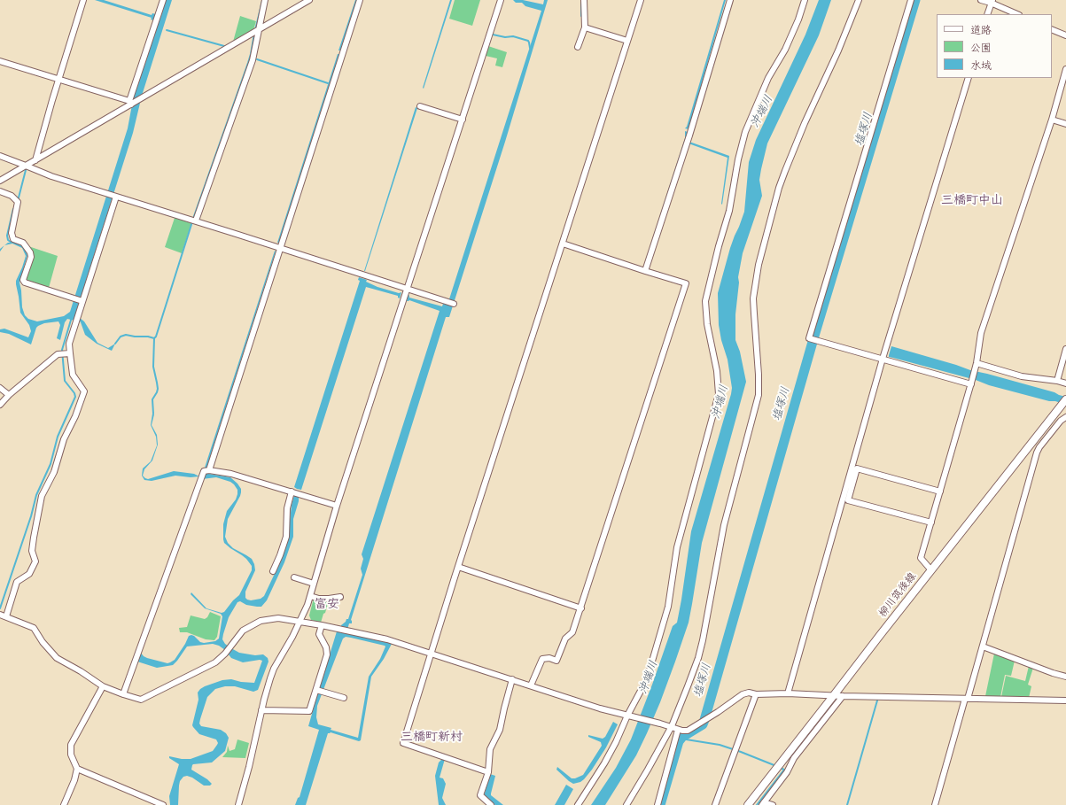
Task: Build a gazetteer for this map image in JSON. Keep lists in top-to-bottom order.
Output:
{
  "streets": {
    "main road": ["柳川筑後線"]
  },
  "districts": ["三橋町中山", "富安", "三橋町新村"],
  "water": ["沖端川", "塩塚川"],
  "legend": ["道路", "公園", "水域"]
}
